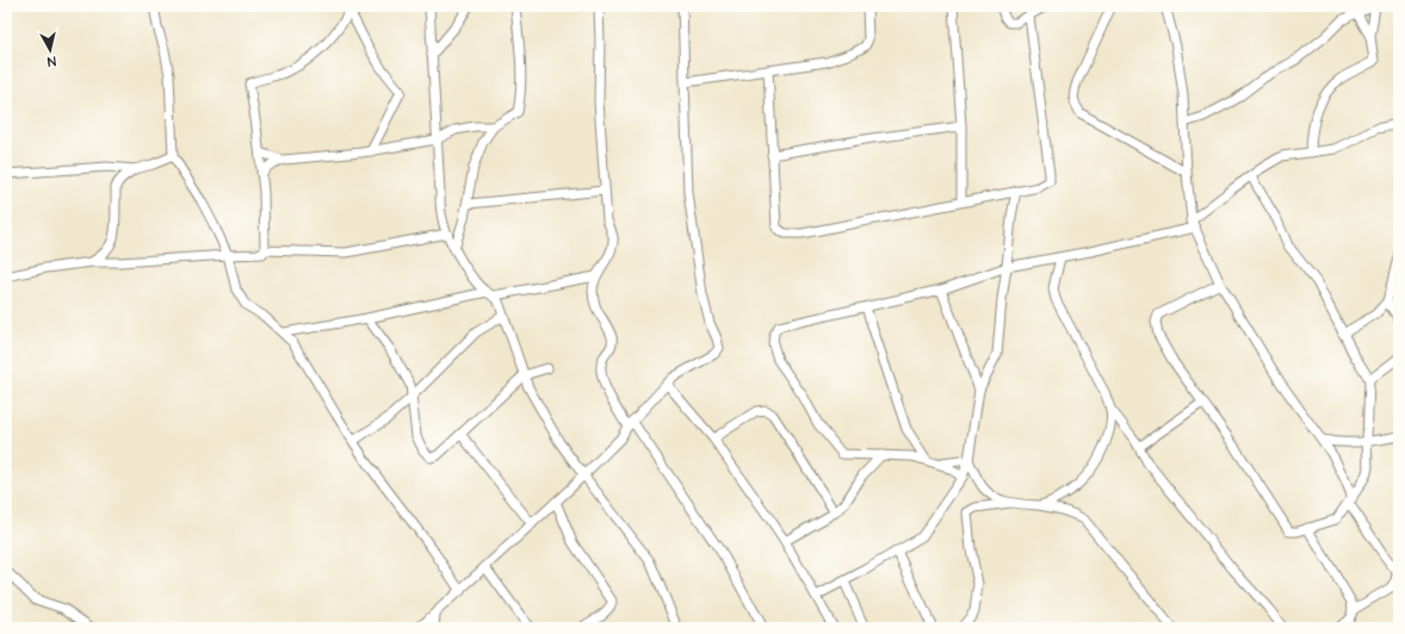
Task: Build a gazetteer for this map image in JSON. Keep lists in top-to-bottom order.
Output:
{
  "north": "bottom"
}
